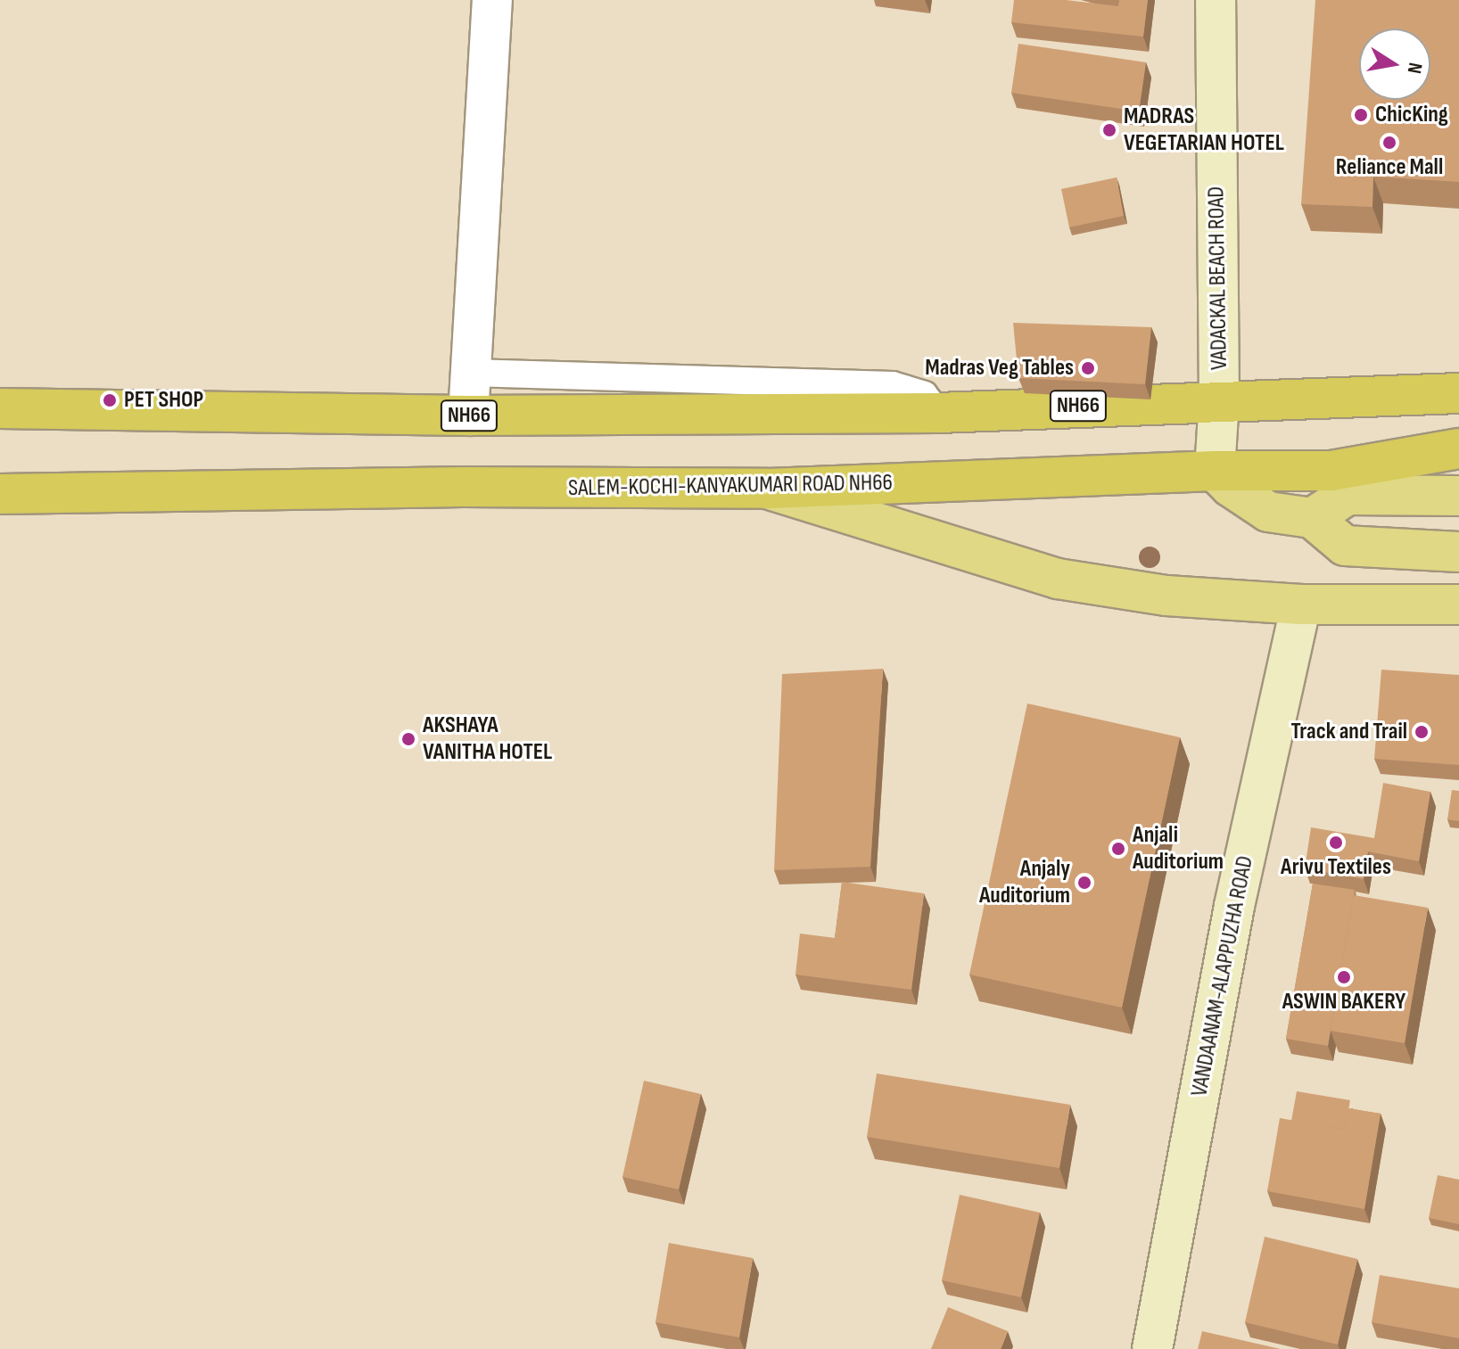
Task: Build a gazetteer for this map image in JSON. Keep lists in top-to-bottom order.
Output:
{
  "streets": {
    "highway": ["NH66", "SALEM-KOCHI-KANYAKUMARI ROAD NH66"],
    "main road": ["VADACKAL BEACH ROAD", "VANDAANAM-ALAPPUZHA ROAD"]
  },
  "crossings": [
    ["VADACKAL BEACH ROAD", "NH66"],
    ["VADACKAL BEACH ROAD", "SALEM-KOCHI-KANYAKUMARI ROAD NH66"]
  ],
  "places": [
    "ChicKing",
    "MADRAS VEGETARIAN HOTEL",
    "Reliance Mall",
    "Madras Veg Tables",
    "PET SHOP",
    "Track and Trail",
    "AKSHAYA VANITHA HOTEL",
    "Arivu Textiles",
    "Anjali Auditorium",
    "Anjaly Auditorium",
    "ASWIN BAKERY"
  ],
  "north": "right"
}
